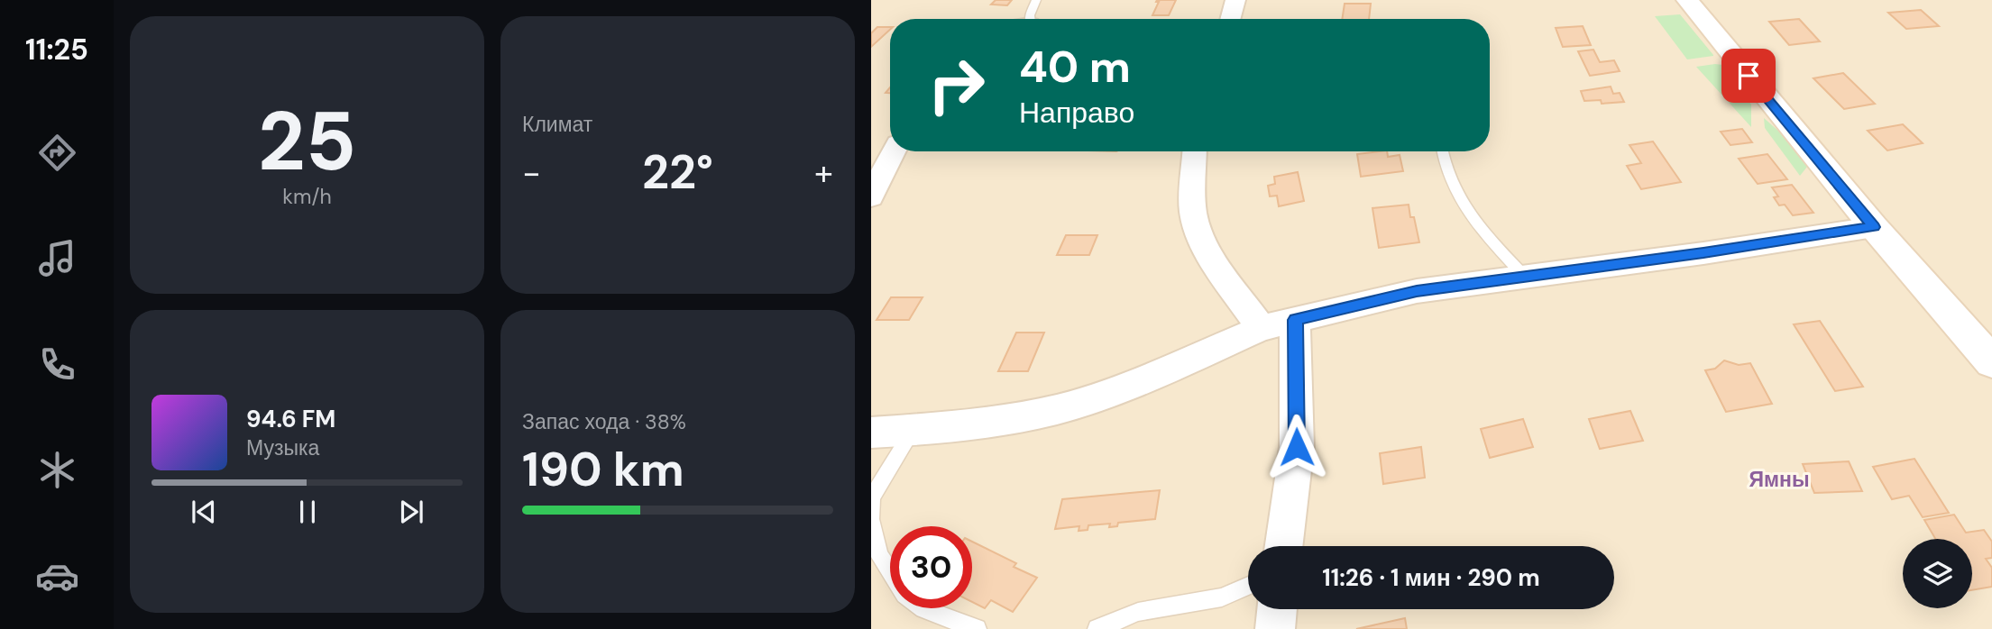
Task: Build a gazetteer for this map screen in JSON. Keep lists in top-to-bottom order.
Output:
{
  "districts": ["Ямны"],
  "page": {
    "tabs": "11:25",
    "tile": [
      ["25", "km/h"],
      "Климат",
      ["Запас хода · 38%", "190 km"]
    ],
    "turn": ["40 m", "Направо"],
    "heat": ["−", "22°", "+"],
    "song": ["94.6 FM", "Музыка"],
    "limit": "30",
    "trip": "11:26 · 1 мин · 290 m"
  }
}
